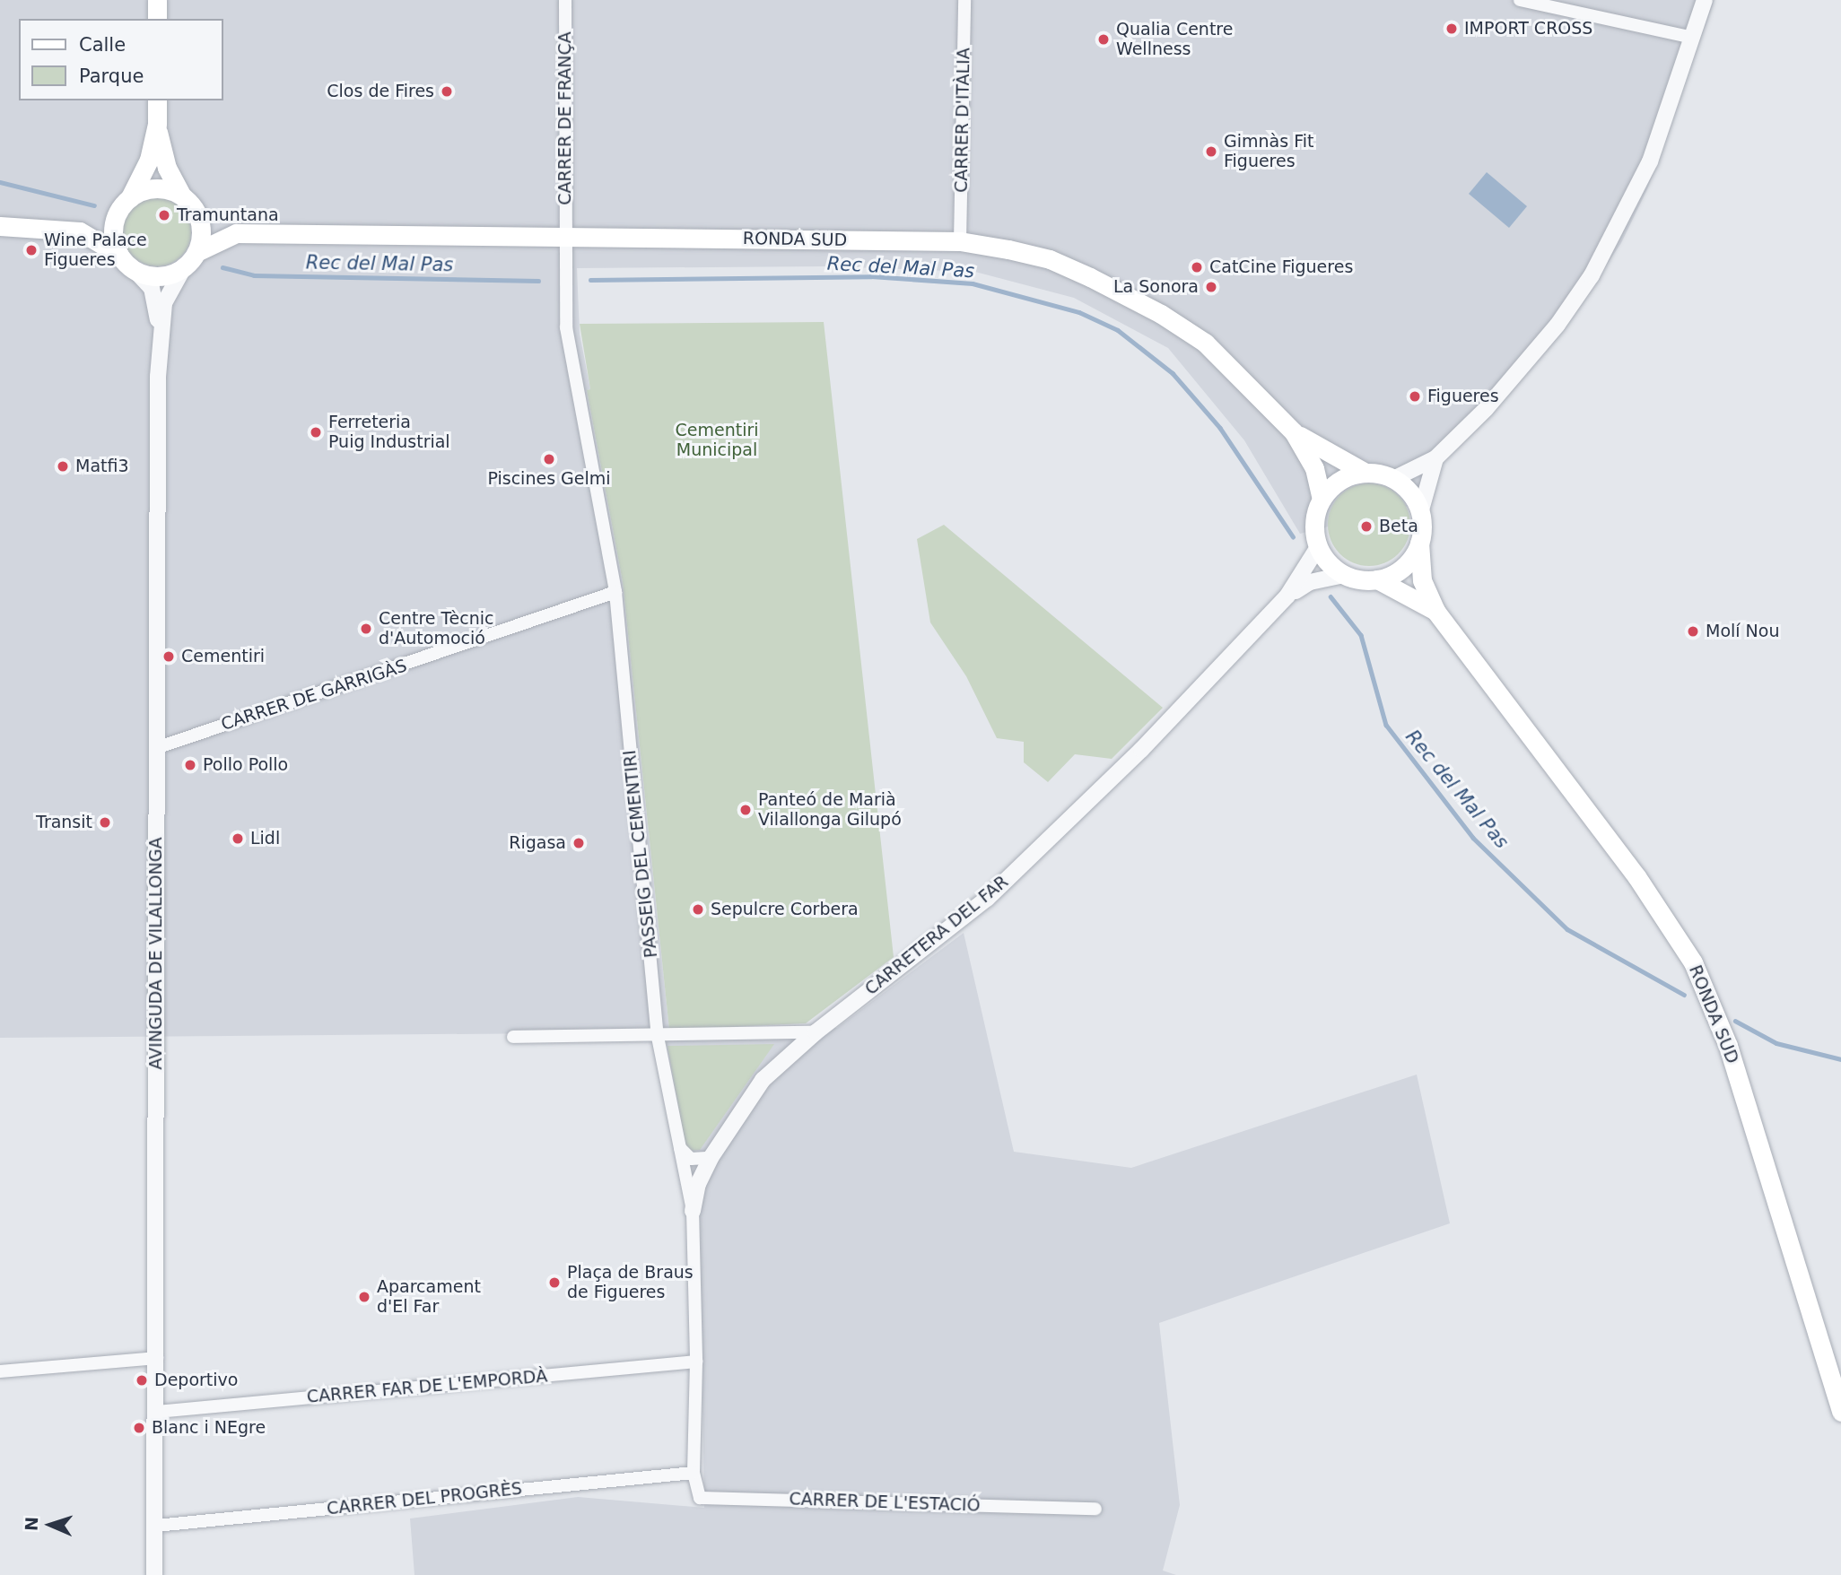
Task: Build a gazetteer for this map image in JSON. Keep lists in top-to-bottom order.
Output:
{
  "streets": {
    "main road": ["RONDA SUD"],
    "street": [
      "CARRER DE FRANÇA",
      "CARRER D'ITÀLIA",
      "CARRER DE GARRIGÀS",
      "PASSEIG DEL CEMENTIRI",
      "CARRETERA DEL FAR",
      "AVINGUDA DE VILALLONGA",
      "CARRER FAR DE L'EMPORDÀ",
      "CARRER DEL PROGRÈS",
      "CARRER DE L'ESTACIÓ"
    ]
  },
  "crossings": [
    ["CARRER DE FRANÇA", "RONDA SUD"],
    ["CARRER DE FRANÇA", "PASSEIG DEL CEMENTIRI"],
    ["CARRER D'ITÀLIA", "RONDA SUD"],
    ["RONDA SUD", "PASSEIG DEL CEMENTIRI"],
    ["RONDA SUD", "CARRETERA DEL FAR"],
    ["RONDA SUD", "AVINGUDA DE VILALLONGA"],
    ["CARRER DE GARRIGÀS", "PASSEIG DEL CEMENTIRI"],
    ["CARRER DE GARRIGÀS", "AVINGUDA DE VILALLONGA"],
    ["PASSEIG DEL CEMENTIRI", "CARRETERA DEL FAR"],
    ["PASSEIG DEL CEMENTIRI", "CARRER FAR DE L'EMPORDÀ"],
    ["PASSEIG DEL CEMENTIRI", "CARRER DEL PROGRÈS"],
    ["PASSEIG DEL CEMENTIRI", "CARRER DE L'ESTACIÓ"],
    ["AVINGUDA DE VILALLONGA", "CARRER FAR DE L'EMPORDÀ"],
    ["AVINGUDA DE VILALLONGA", "CARRER DEL PROGRÈS"],
    ["CARRER DEL PROGRÈS", "CARRER DE L'ESTACIÓ"]
  ],
  "water": ["Rec del Mal Pas"],
  "parks": ["Cementiri Municipal"],
  "places": [
    "IMPORT CROSS",
    "Qualia Centre Wellness",
    "Clos de Fires",
    "Gimnàs Fit Figueres",
    "Tramuntana",
    "Wine Palace Figueres",
    "CatCine Figueres",
    "La Sonora",
    "Figueres",
    "Ferreteria Puig Industrial",
    "Piscines Gelmi",
    "Matfi3",
    "Beta",
    "Centre Tècnic d'Automoció",
    "Molí Nou",
    "Cementiri",
    "Pollo Pollo",
    "Panteó de Marià Vilallonga Gilupó",
    "Transit",
    "Lidl",
    "Rigasa",
    "Sepulcre Corbera",
    "Plaça de Braus de Figueres",
    "Aparcament d'El Far",
    "Deportivo",
    "Blanc i NEgre"
  ],
  "legend": ["Calle", "Parque"],
  "north": "left"
}
